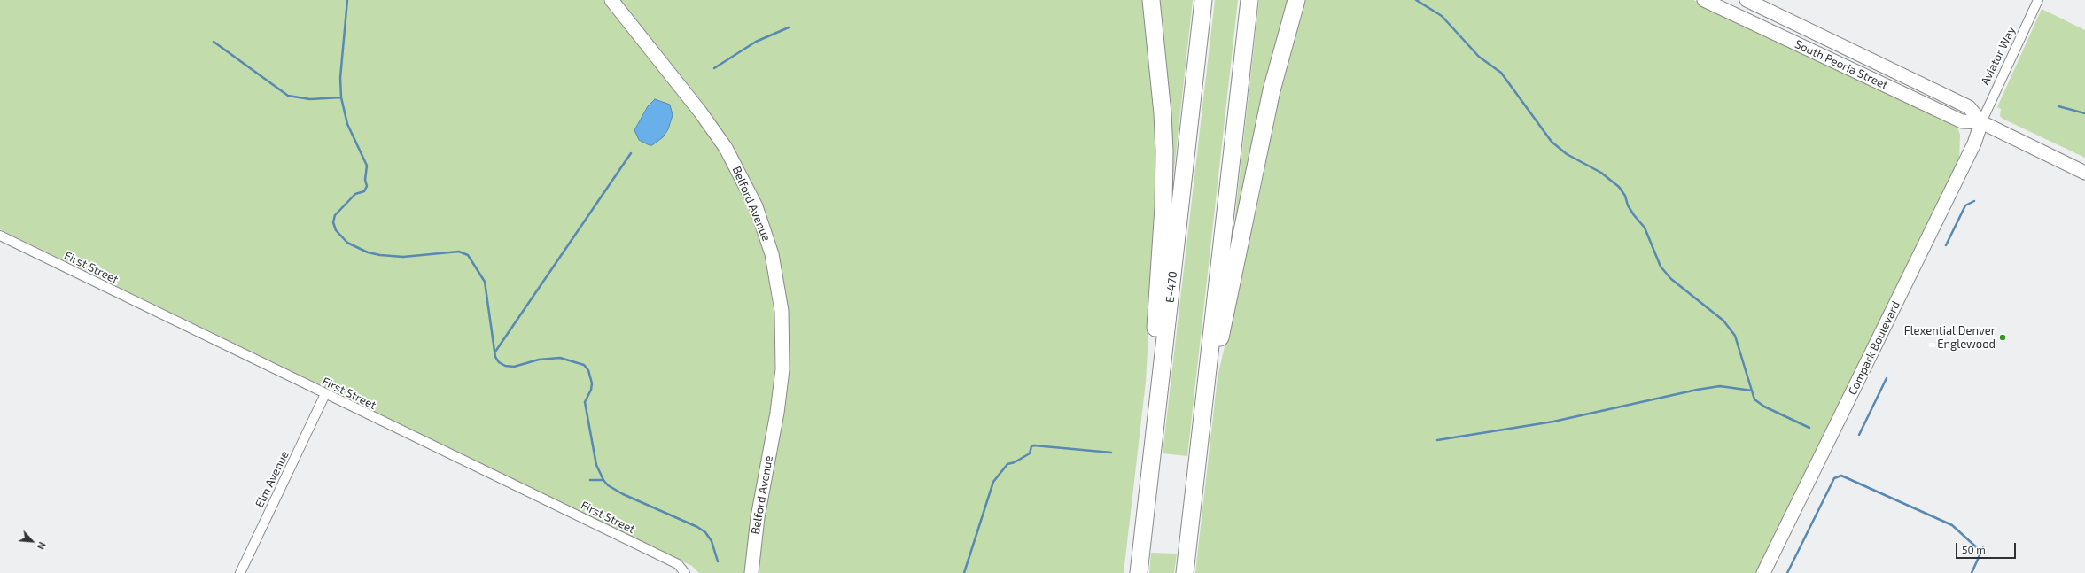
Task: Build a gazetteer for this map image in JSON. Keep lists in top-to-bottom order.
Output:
{
  "streets": {
    "highway": ["E-470"],
    "main road": ["South Peoria Street", "Belford Avenue", "Compark Boulevard"],
    "street": ["Aviator Way", "First Street", "Elm Avenue"]
  },
  "crossings": [
    ["Aviator Way", "South Peoria Street"],
    ["Aviator Way", "Compark Boulevard"],
    ["South Peoria Street", "Compark Boulevard"],
    ["First Street", "Elm Avenue"]
  ],
  "places": ["Flexential Denver - Englewood"],
  "scale_bar": "50 m",
  "north": "bottom right"
}
